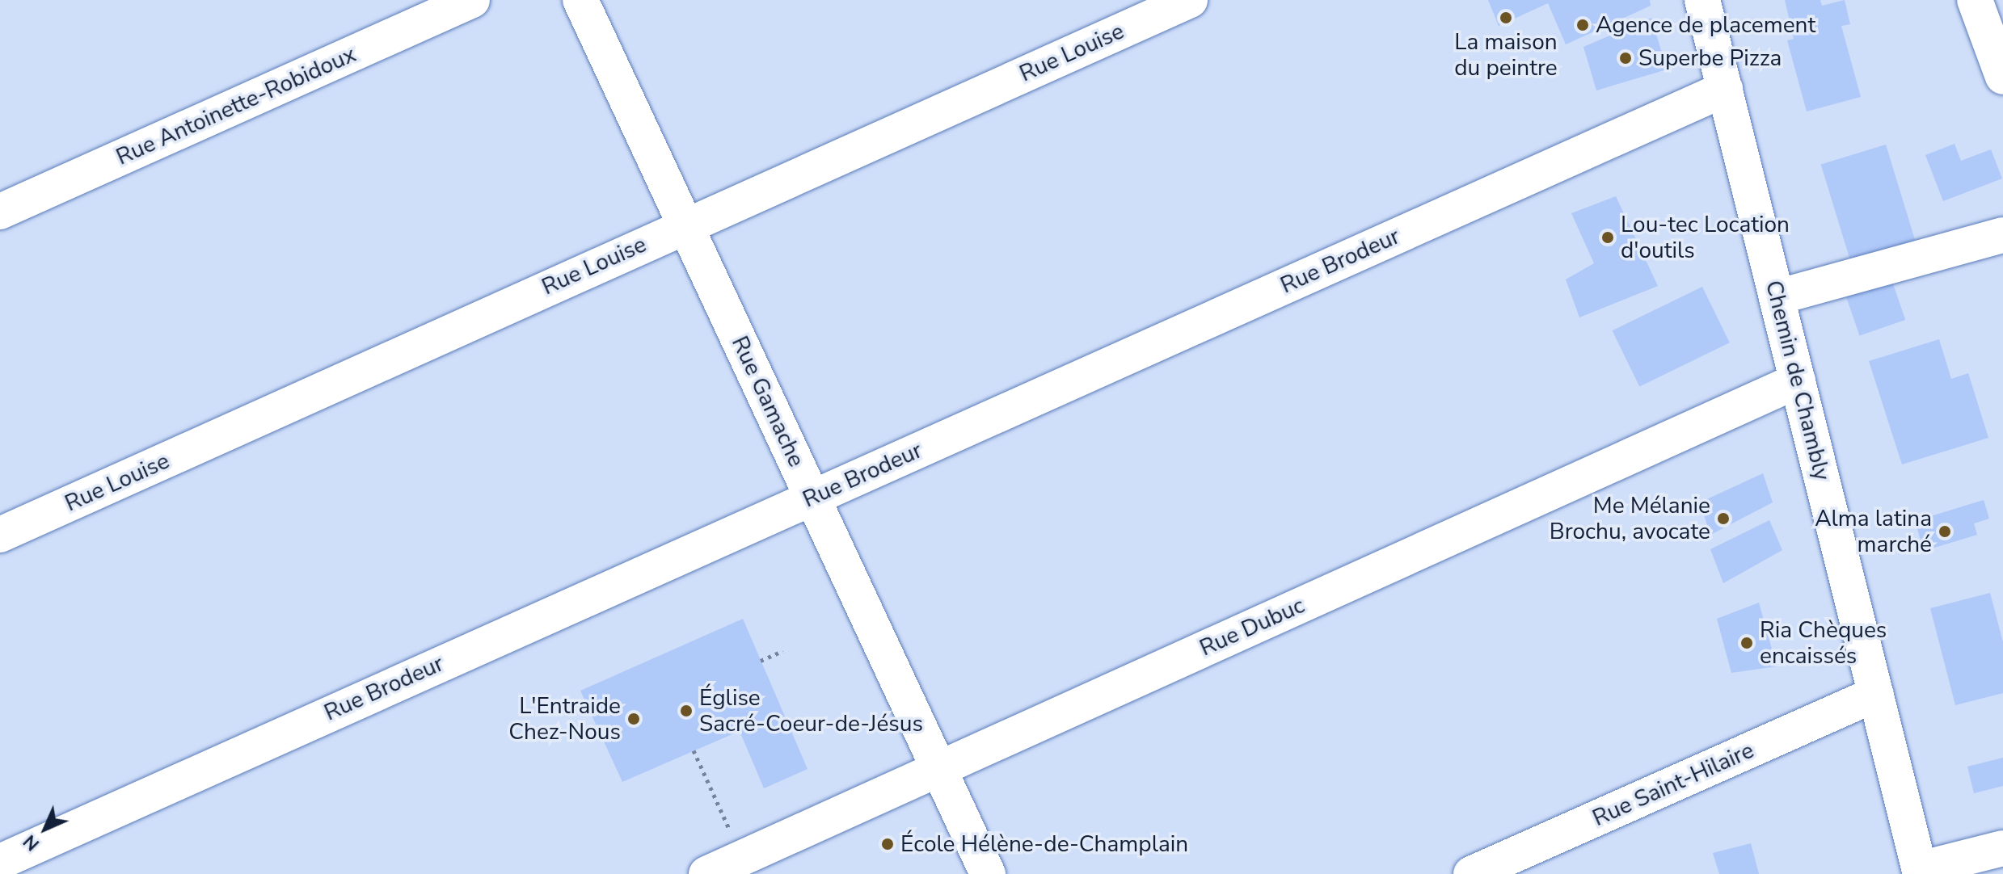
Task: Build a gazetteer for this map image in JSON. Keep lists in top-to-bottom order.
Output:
{
  "streets": {
    "street": [
      "Rue Louise",
      "Rue Antoinette-Robidoux",
      "Rue Brodeur",
      "Chemin de Chambly",
      "Rue Gamache",
      "Rue Dubuc",
      "Rue Saint-Hilaire"
    ]
  },
  "crossings": [
    ["Rue Louise", "Rue Gamache"],
    ["Rue Brodeur", "Chemin de Chambly"],
    ["Rue Brodeur", "Rue Gamache"],
    ["Chemin de Chambly", "Rue Dubuc"],
    ["Chemin de Chambly", "Rue Saint-Hilaire"],
    ["Rue Gamache", "Rue Dubuc"]
  ],
  "places": [
    "La maison du peintre",
    "Agence de placement",
    "Superbe Pizza",
    "Lou-tec Location d'outils",
    "Me Mélanie Brochu, avocate",
    "Alma latina marché",
    "Ria Chèques encaissés",
    "Église Sacré-Coeur-de-Jésus",
    "L'Entraide Chez-Nous",
    "École Hélène-de-Champlain"
  ],
  "north": "bottom left"
}
